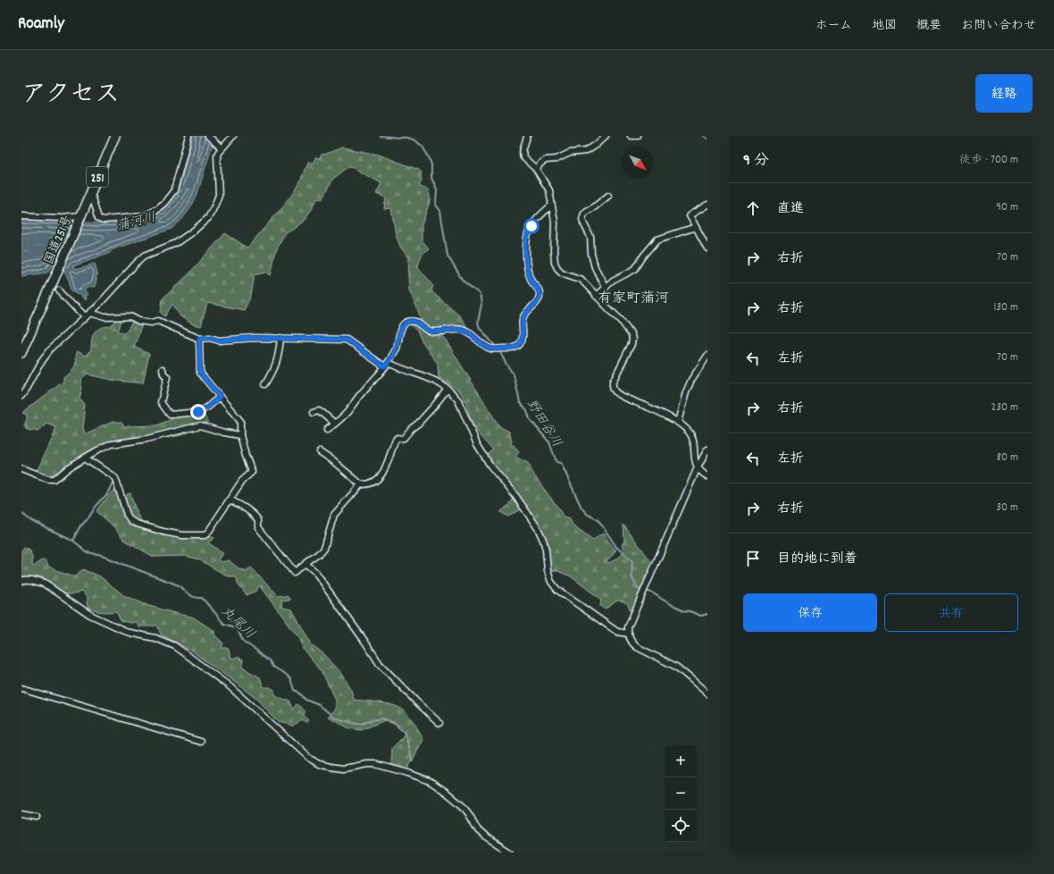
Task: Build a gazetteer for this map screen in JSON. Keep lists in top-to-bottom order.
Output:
{
  "streets": {
    "highway": ["251", "国道251号"]
  },
  "districts": ["有家町蒲河"],
  "water": ["蒲河川", "野田谷川", "丸尾川"],
  "north": "bottom right",
  "page": {
    "header": "Roamly",
    "nav": [
      "ホーム",
      "地図",
      "概要",
      "お問い合わせ"
    ],
    "title": "アクセス",
    "buttons": [
      "経路",
      ["保存", "共有"]
    ],
    "heading": ["9 分", "徒歩 · 700 m"],
    "list": [
      ["直進", "90 m"],
      ["右折", "70 m"],
      ["右折", "130 m"],
      ["左折", "70 m"],
      ["右折", "230 m"],
      ["左折", "80 m"],
      ["右折", "30 m"],
      "目的地に到着"
    ],
    "map_buttons": ["+", "−"]
  }
}
